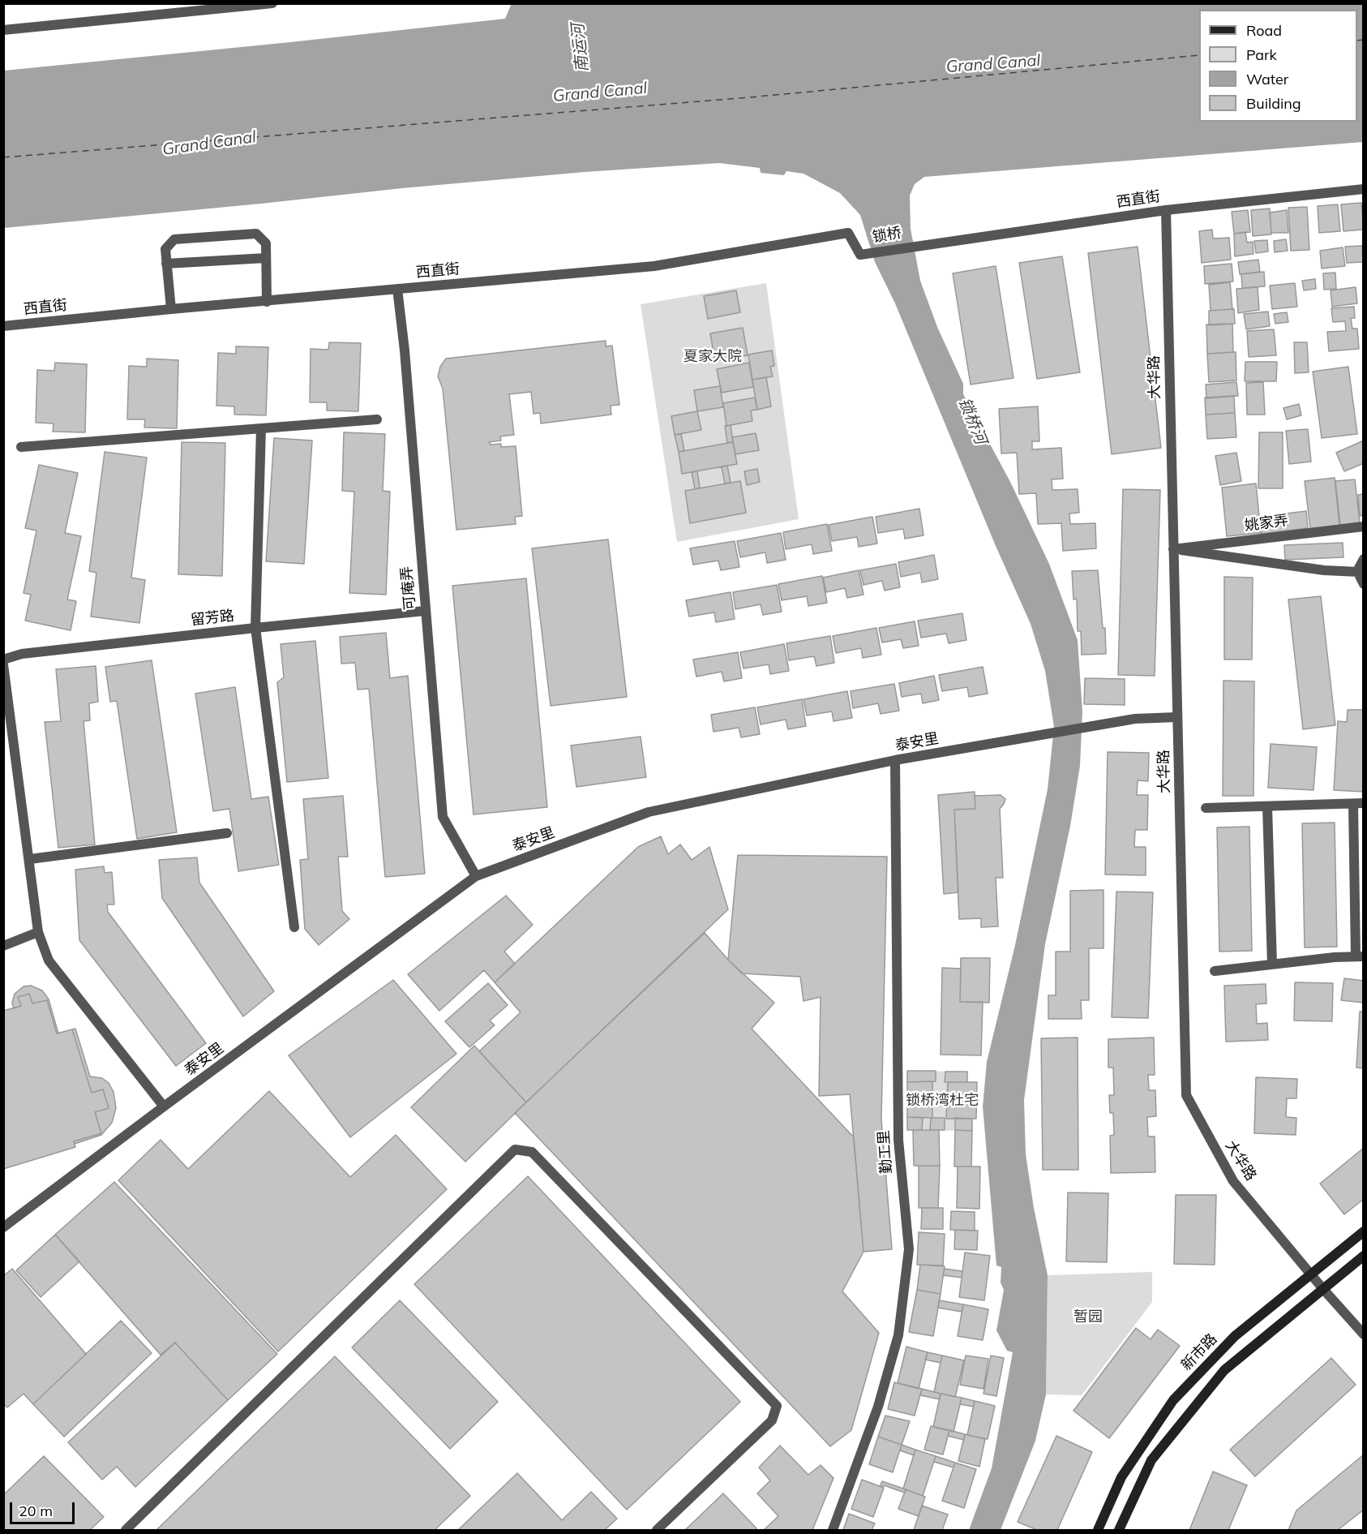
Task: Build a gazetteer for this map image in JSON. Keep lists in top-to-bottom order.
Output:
{
  "streets": {
    "street": [
      "西直街",
      "锁桥",
      "大华路",
      "姚家弄",
      "可庵弄",
      "留芳路",
      "泰安里",
      "勤工里",
      "新市路"
    ]
  },
  "crossings": [
    ["西直街", "锁桥"],
    ["西直街", "大华路"],
    ["西直街", "可庵弄"],
    ["大华路", "姚家弄"],
    ["大华路", "泰安里"],
    ["大华路", "新市路"],
    ["可庵弄", "留芳路"],
    ["可庵弄", "泰安里"],
    ["泰安里", "勤工里"]
  ],
  "water": ["南运河", "Grand Canal", "锁桥河"],
  "parks": ["夏家大院", "锁桥湾杜宅", "暂园"],
  "legend": [
    "Road",
    "Park",
    "Water",
    "Building"
  ],
  "scale_bar": "20 m"
}
